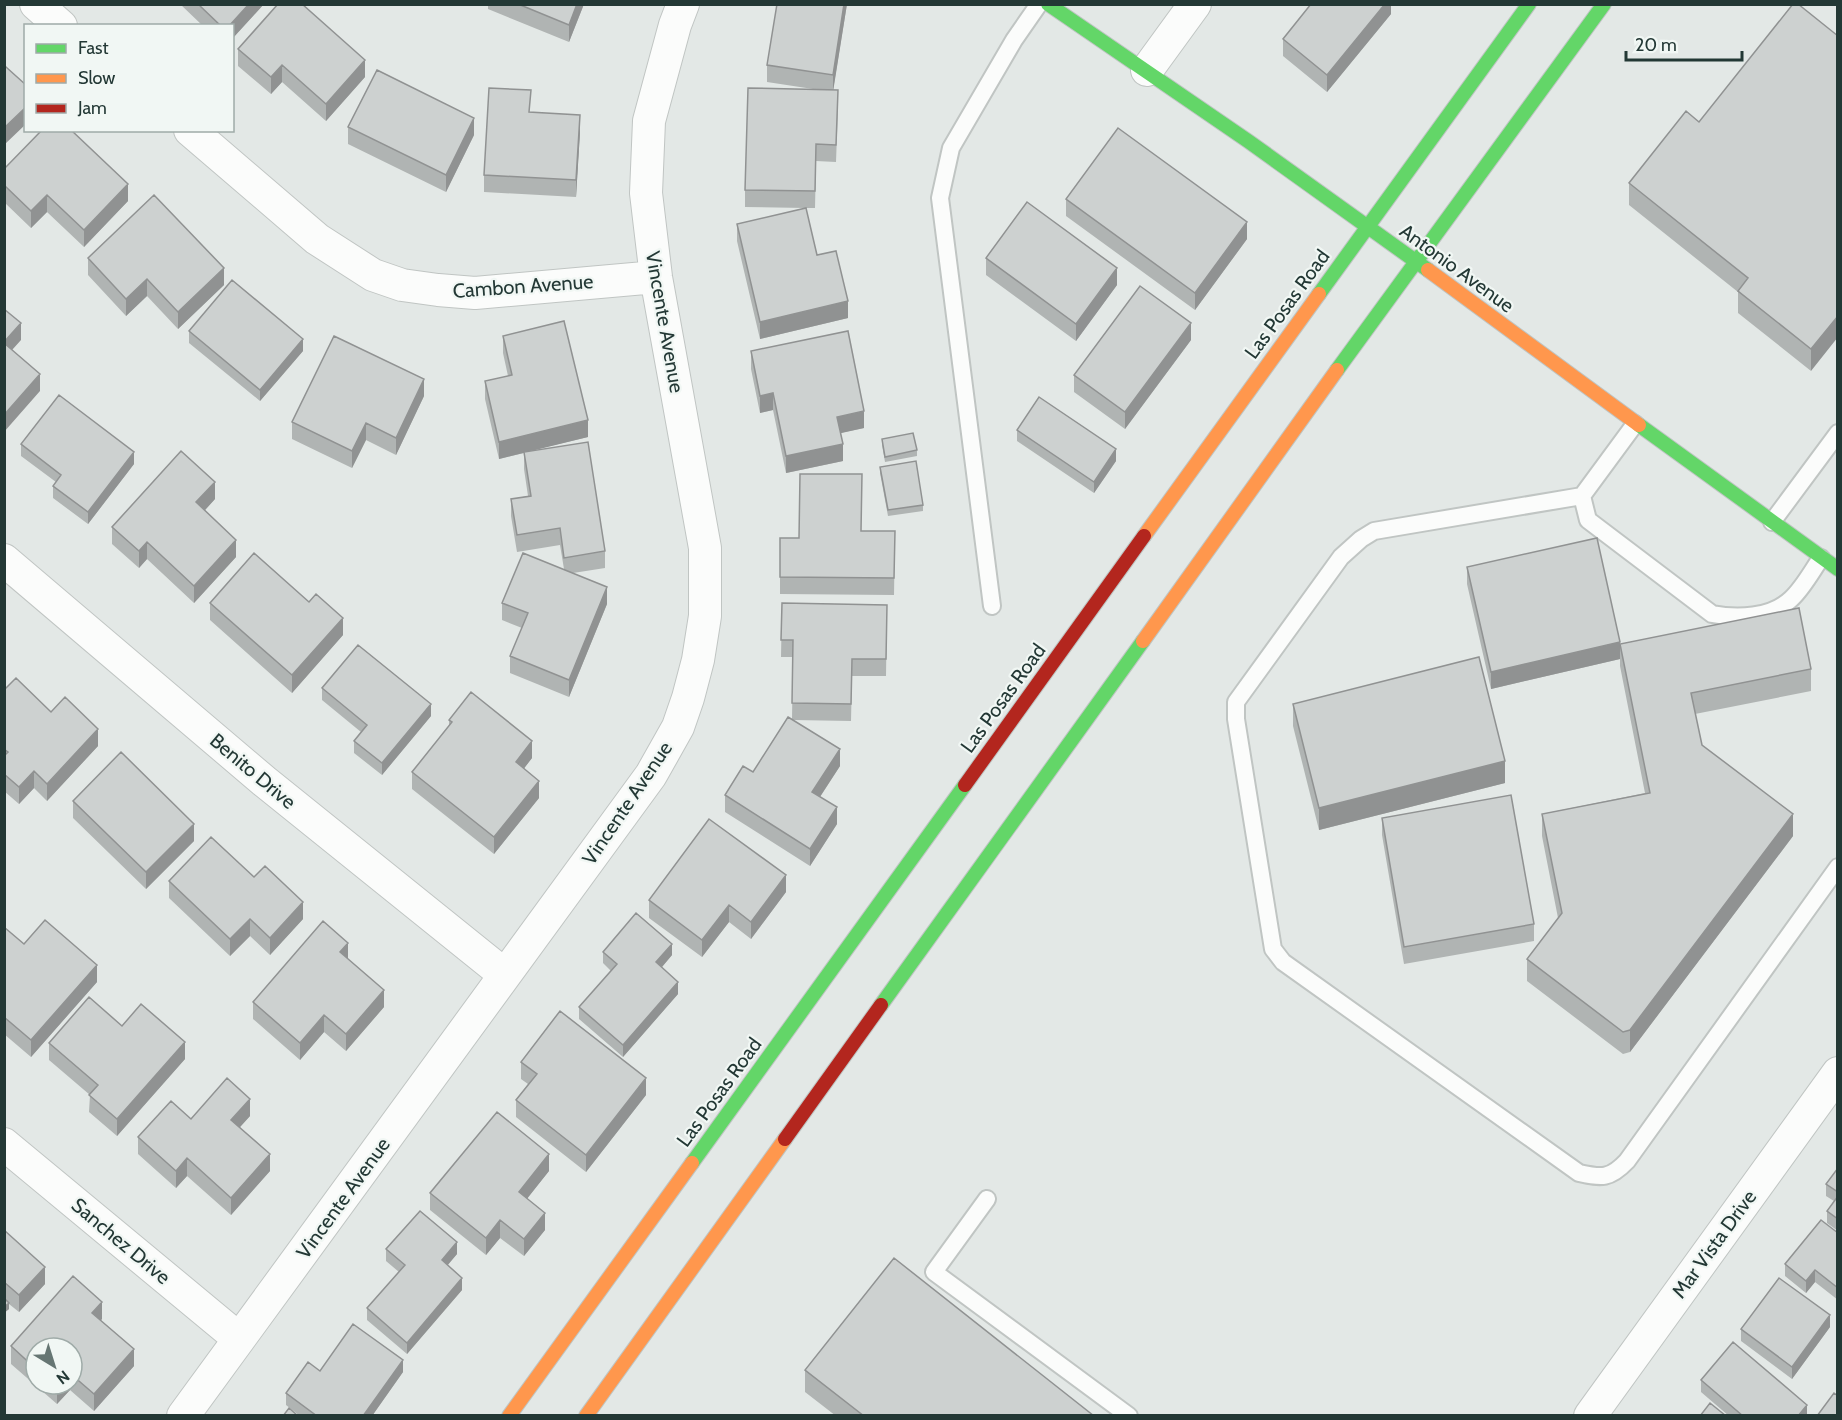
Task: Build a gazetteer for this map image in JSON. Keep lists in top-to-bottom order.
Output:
{
  "streets": {
    "main road": ["Antonio Avenue", "Las Posas Road"],
    "street": [
      "Cambon Avenue",
      "Vincente Avenue",
      "Benito Drive",
      "Sanchez Drive",
      "Mar Vista Drive"
    ]
  },
  "crossings": [
    ["Antonio Avenue", "Las Posas Road"],
    ["Cambon Avenue", "Vincente Avenue"],
    ["Vincente Avenue", "Benito Drive"],
    ["Vincente Avenue", "Sanchez Drive"]
  ],
  "legend": ["Fast", "Slow", "Jam"],
  "scale_bar": "20 m",
  "north": "bottom right"
}
